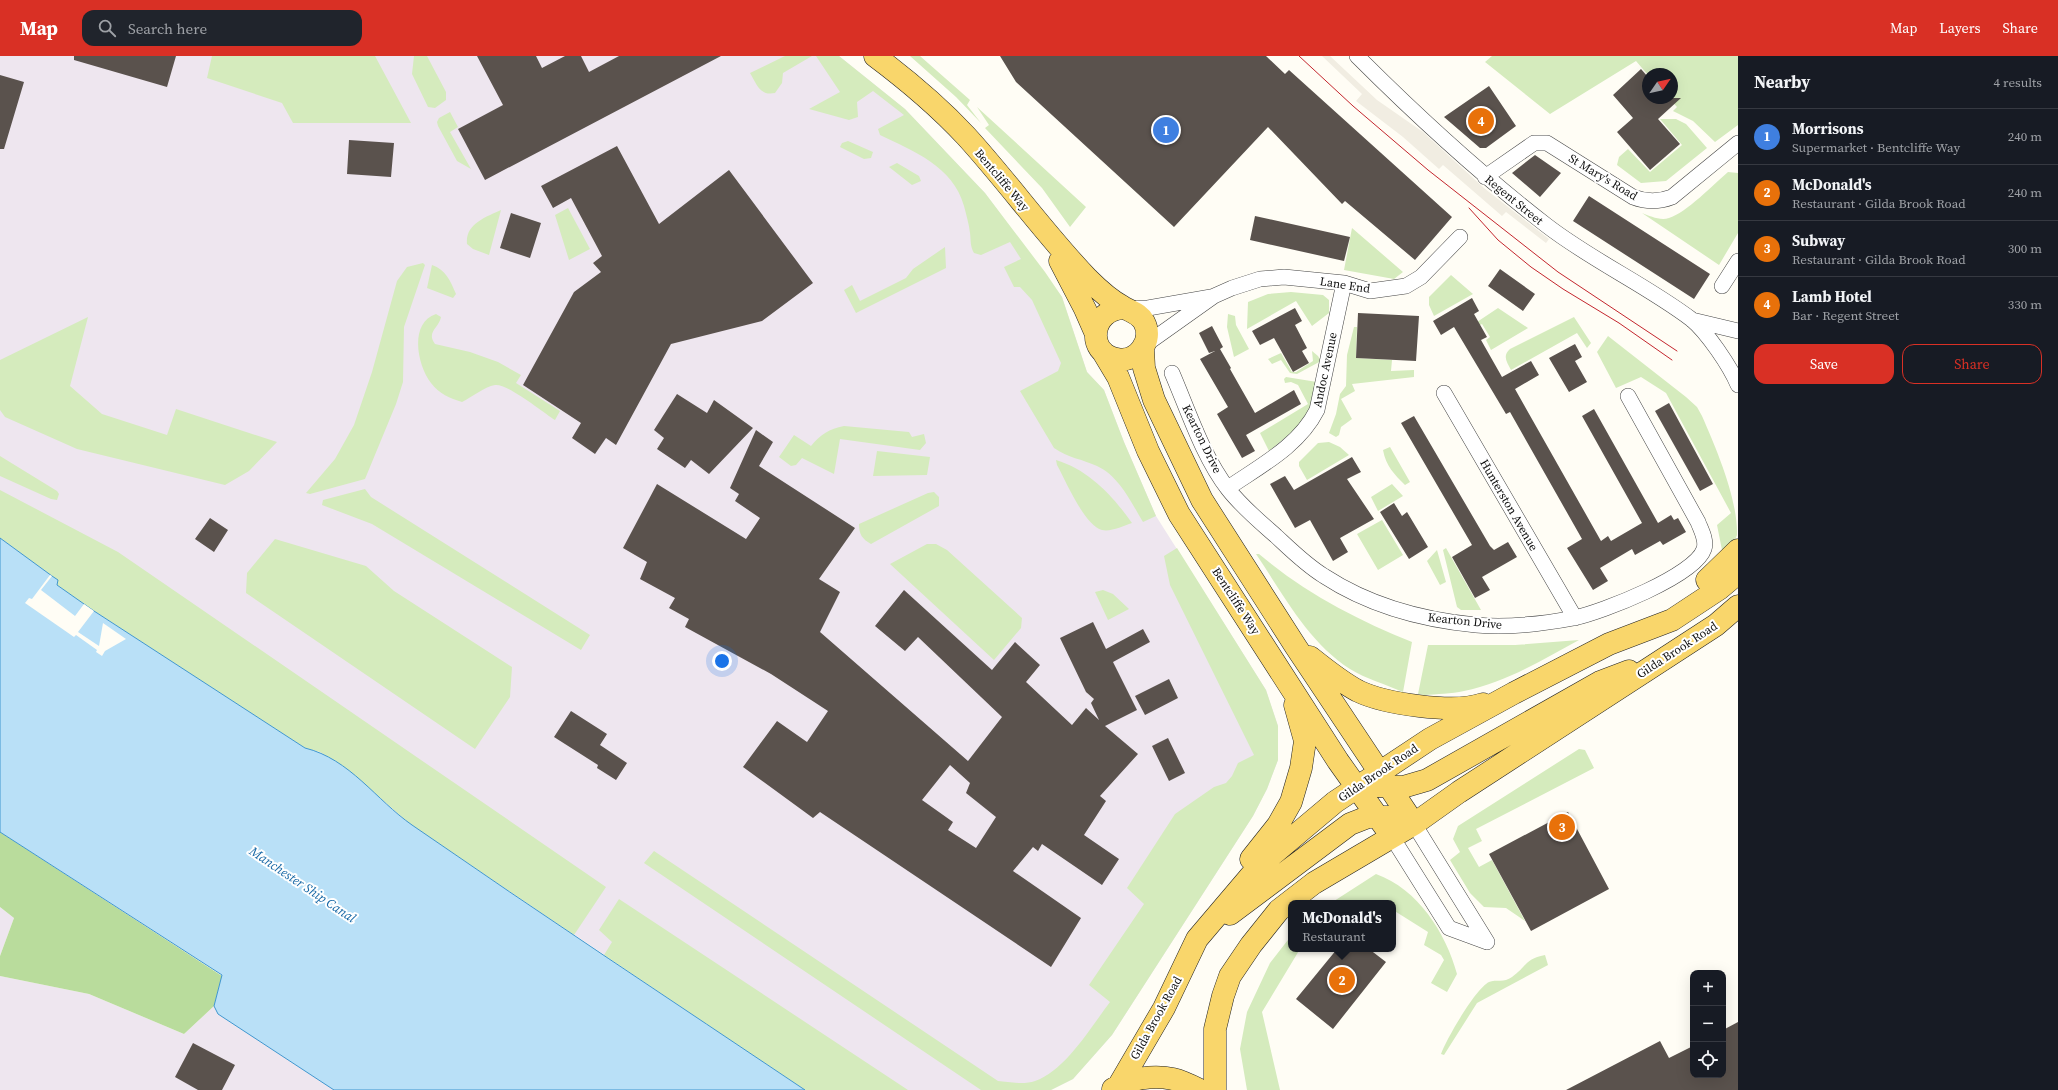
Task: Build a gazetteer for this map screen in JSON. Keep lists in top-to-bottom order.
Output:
{
  "streets": {
    "main road": ["Bentcliffe Way", "Gilda Brook Road"],
    "street": [
      "St Mary's Road",
      "Regent Street",
      "Lane End",
      "Andoc Avenue",
      "Kearton Drive",
      "Hunterston Avenue"
    ]
  },
  "crossings": [
    ["St Mary's Road", "Regent Street"],
    ["Bentcliffe Way", "Lane End"],
    ["Bentcliffe Way", "Gilda Brook Road"],
    ["Lane End", "Andoc Avenue"],
    ["Andoc Avenue", "Kearton Drive"],
    ["Kearton Drive", "Hunterston Avenue"]
  ],
  "water": ["Manchester Ship Canal"],
  "north": "top right",
  "page": {
    "header": "Map",
    "search": "Search here",
    "nav": ["Map", "Layers", "Share"],
    "heading": ["Nearby", "4 results"],
    "pins": [
      "4",
      "1",
      "3",
      "2"
    ],
    "list": [
      {
        "mark": "1",
        "name": "Morrisons",
        "note": "Supermarket · Bentcliffe Way",
        "value": "240 m"
      },
      {
        "mark": "2",
        "name": "McDonald's",
        "note": "Restaurant · Gilda Brook Road",
        "value": "240 m"
      },
      {
        "mark": "3",
        "name": "Subway",
        "note": "Restaurant · Gilda Brook Road",
        "value": "300 m"
      },
      {
        "mark": "4",
        "name": "Lamb Hotel",
        "note": "Bar · Regent Street",
        "value": "330 m"
      }
    ],
    "buttons": ["Save", "Share"],
    "popup": ["McDonald's", "Restaurant"],
    "map_buttons": ["+", "−"]
  }
}
